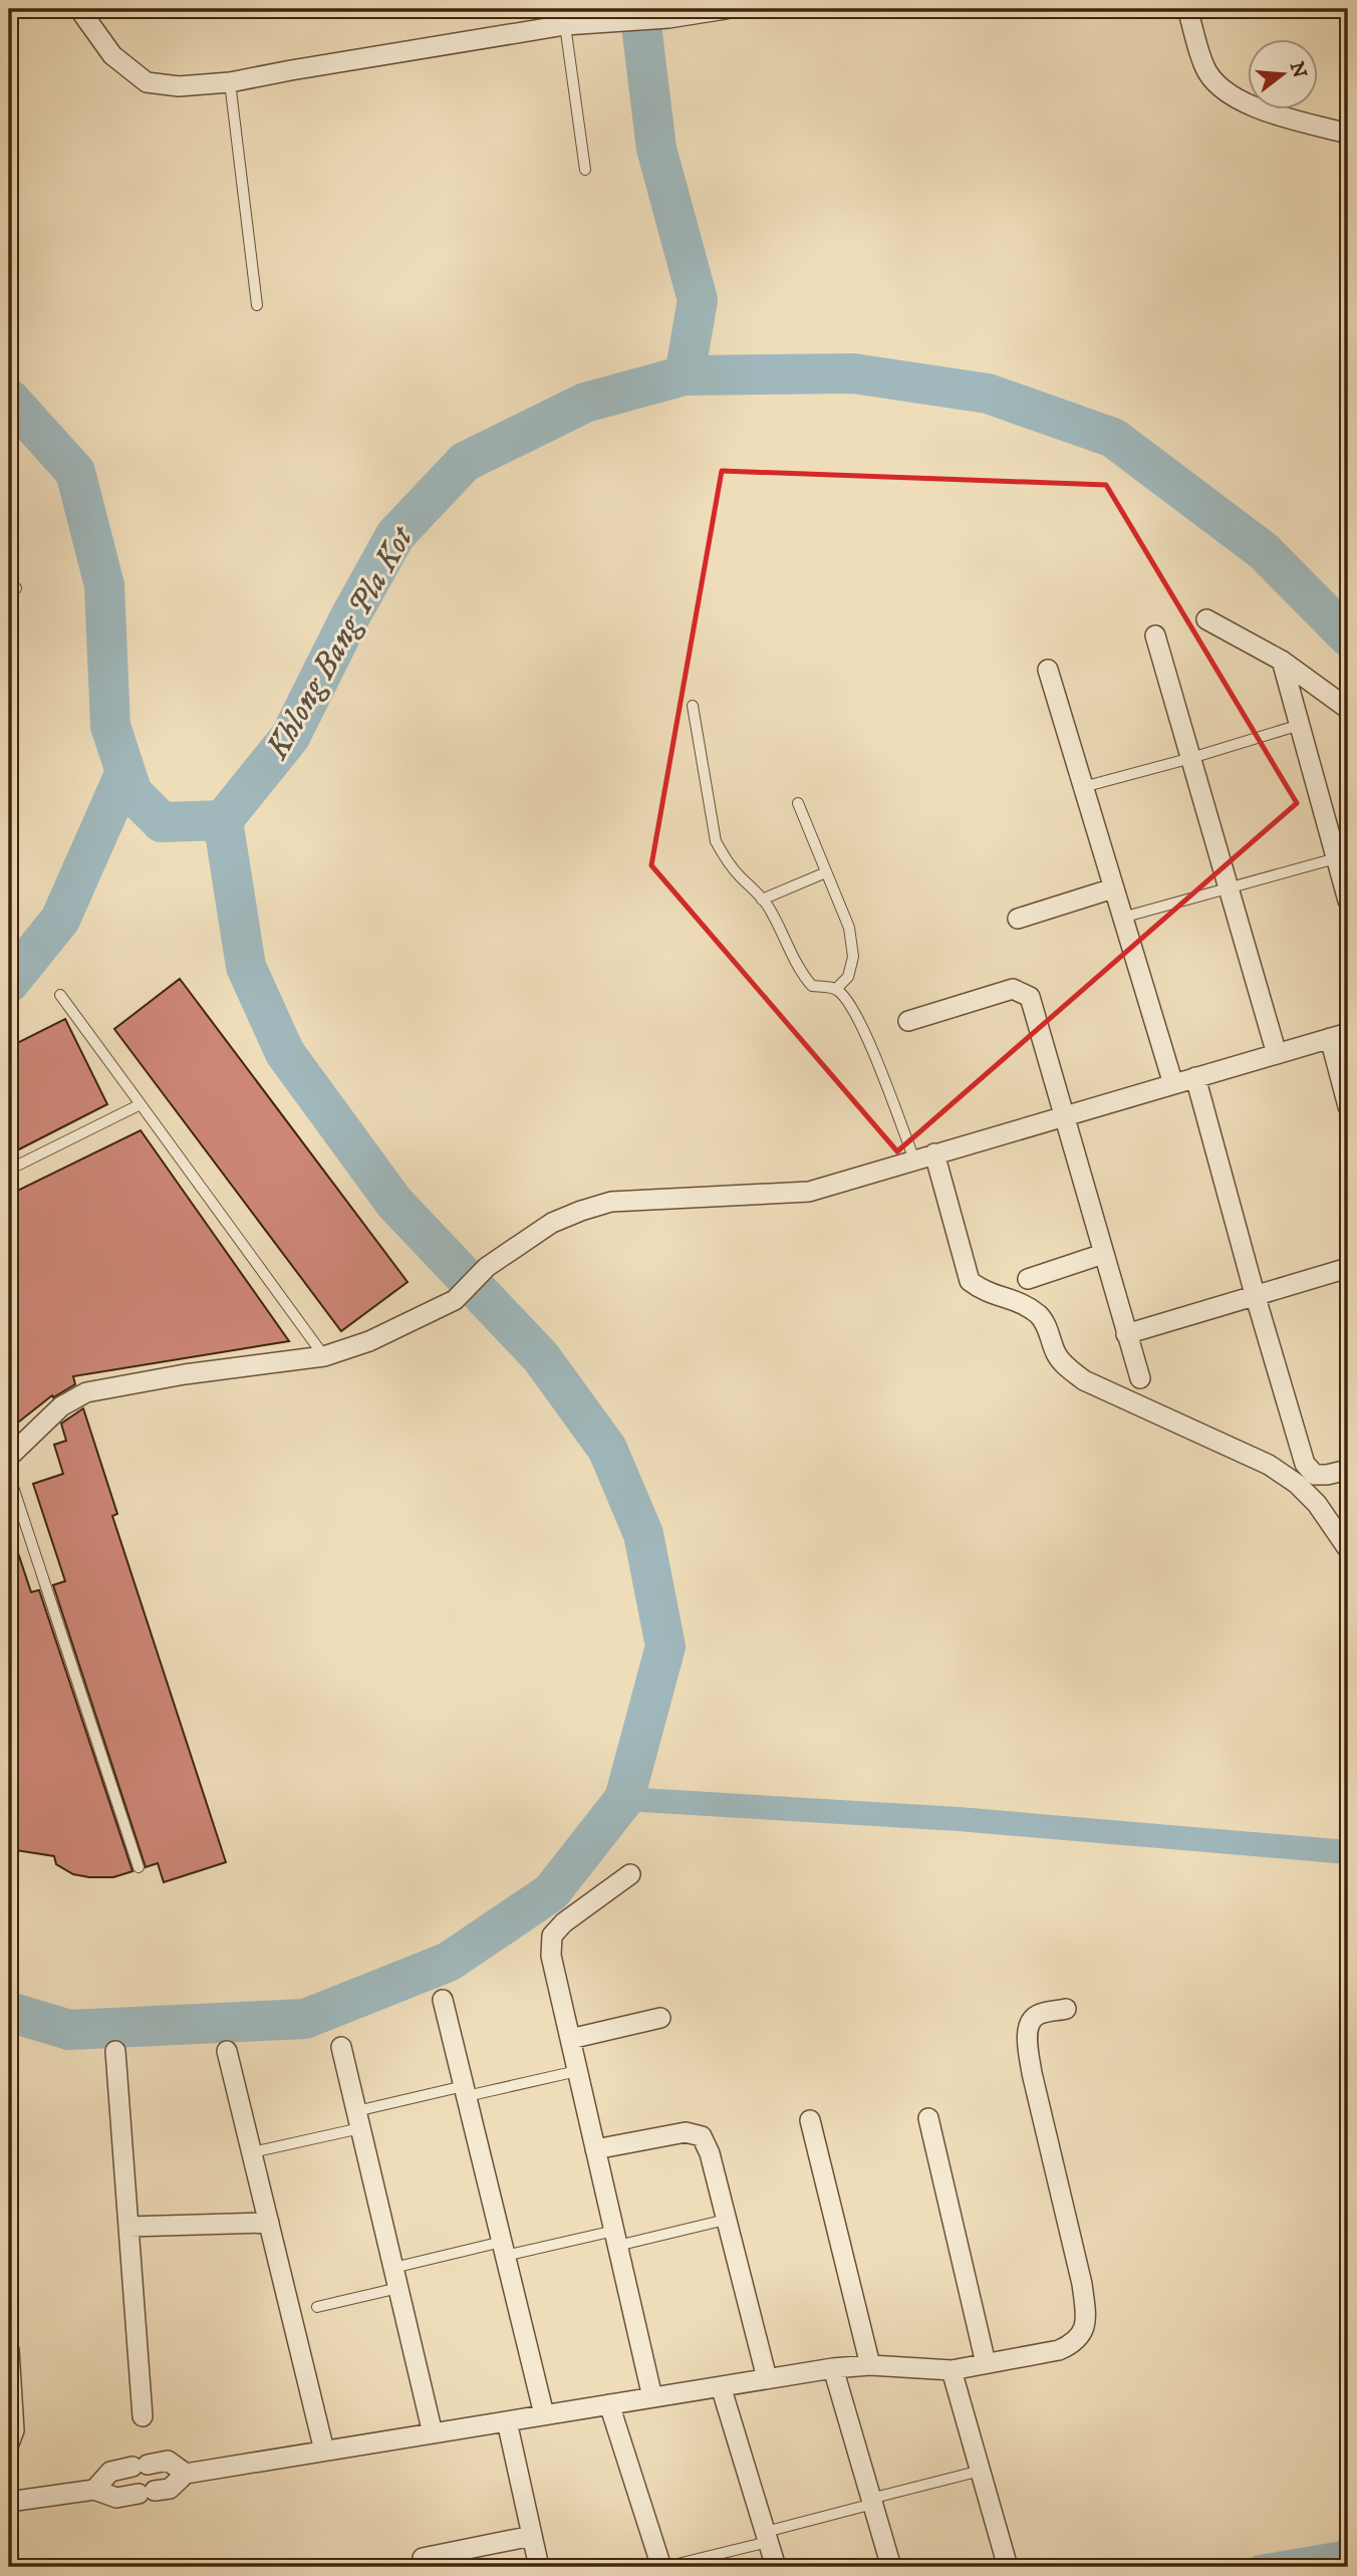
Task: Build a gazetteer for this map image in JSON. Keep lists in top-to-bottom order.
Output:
{
  "water": ["Khlong Bang Pla Kot"],
  "north": "right"
}
